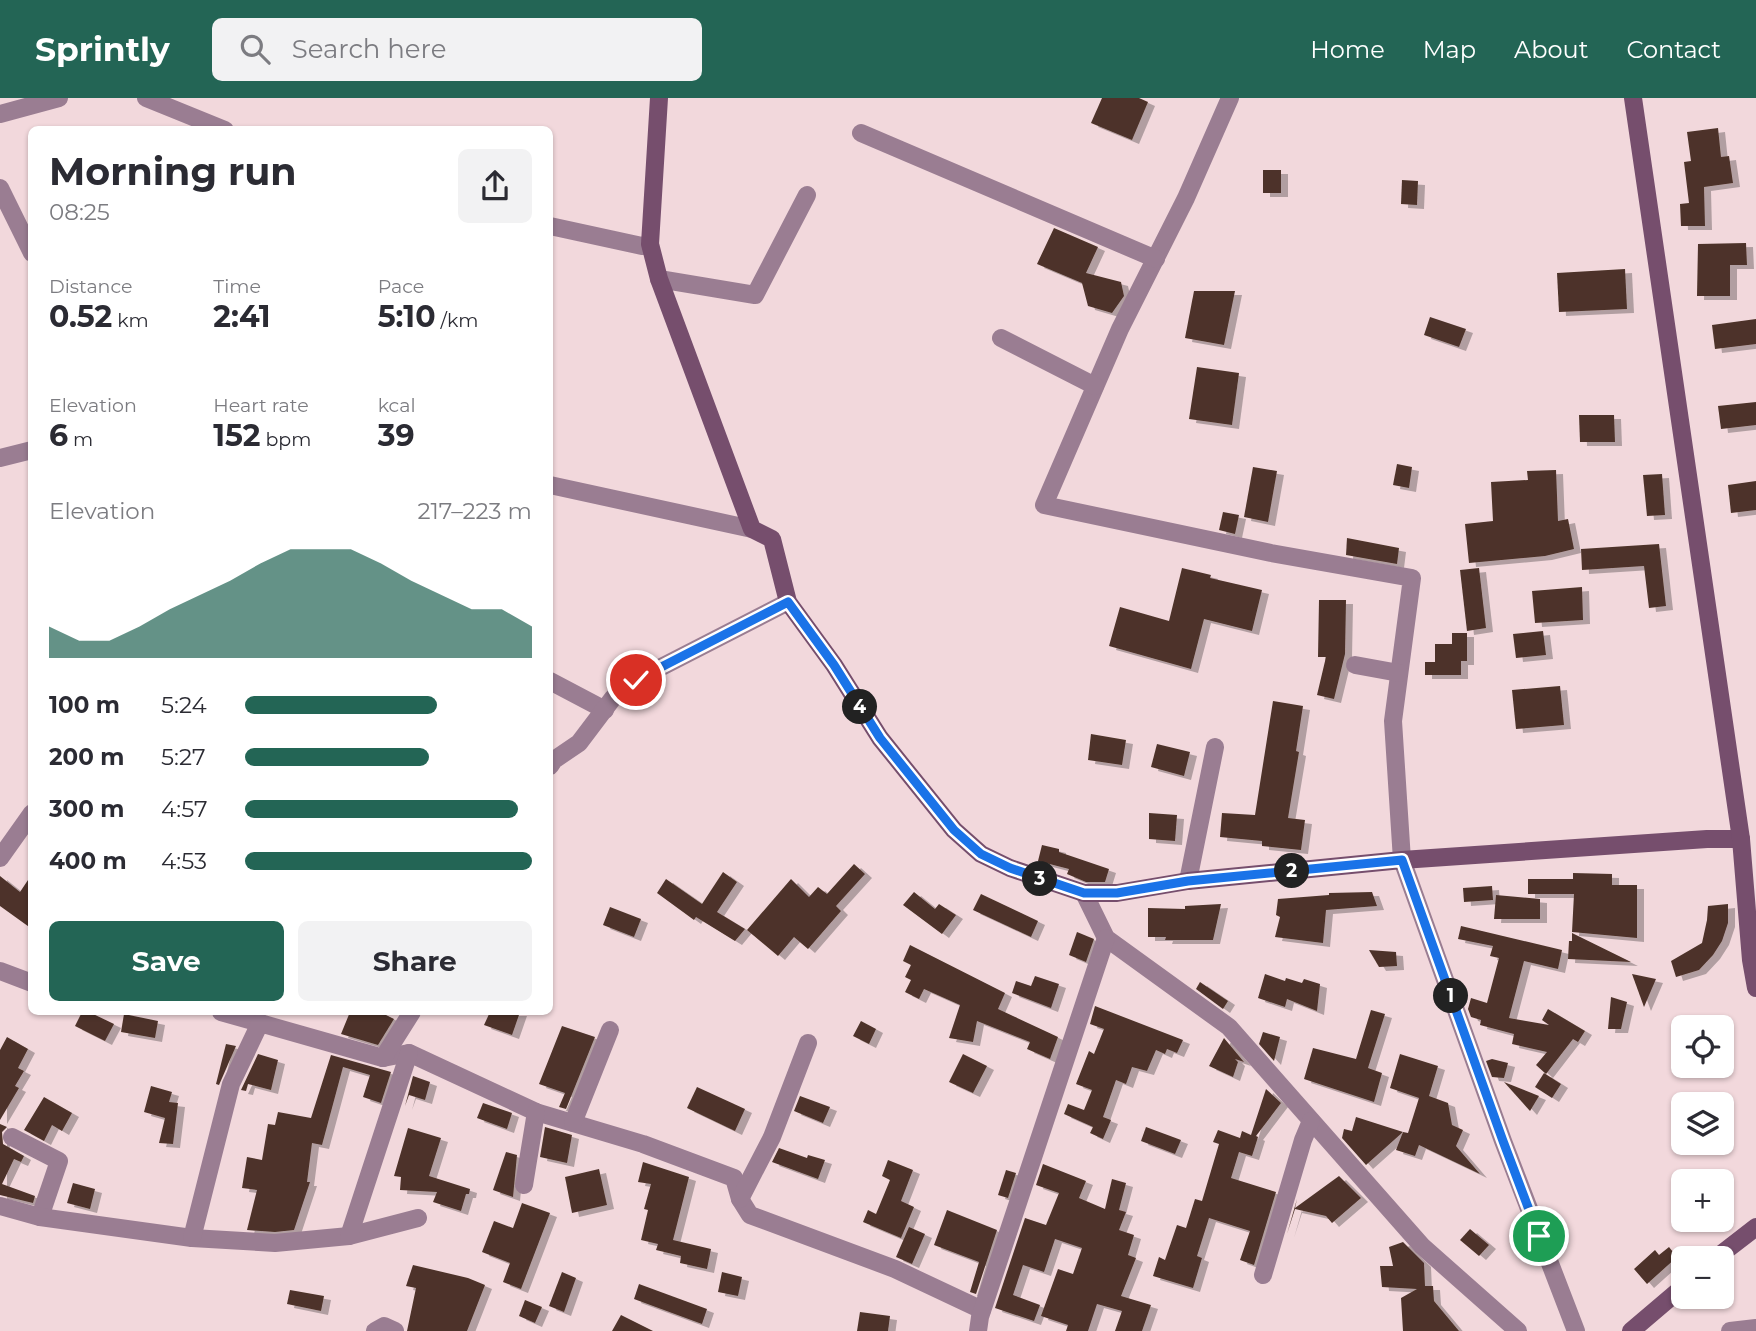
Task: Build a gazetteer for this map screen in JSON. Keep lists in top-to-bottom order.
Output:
{
  "page": {
    "header": "Sprintly",
    "search": "Search here",
    "nav": [
      "Home",
      "Map",
      "About",
      "Contact"
    ],
    "heading": ["Morning run", "08:25"],
    "stats": [
      ["Distance", "0.52 km"],
      ["Time", "2:41"],
      ["Pace", "5:10 /km"],
      ["Elevation", "6 m"],
      ["Heart rate", "152 bpm"],
      ["kcal", "39"]
    ],
    "chart": ["Elevation", "217–223 m"],
    "list": [
      {
        "name": "100 m",
        "note": "5:24"
      },
      {
        "name": "200 m",
        "note": "5:27"
      },
      {
        "name": "300 m",
        "note": "4:57"
      },
      {
        "name": "400 m",
        "note": "4:53"
      }
    ],
    "pins": [
      "4",
      "2",
      "3",
      "1"
    ],
    "buttons": ["Save", "Share"],
    "map_buttons": ["+", "−"]
  }
}
